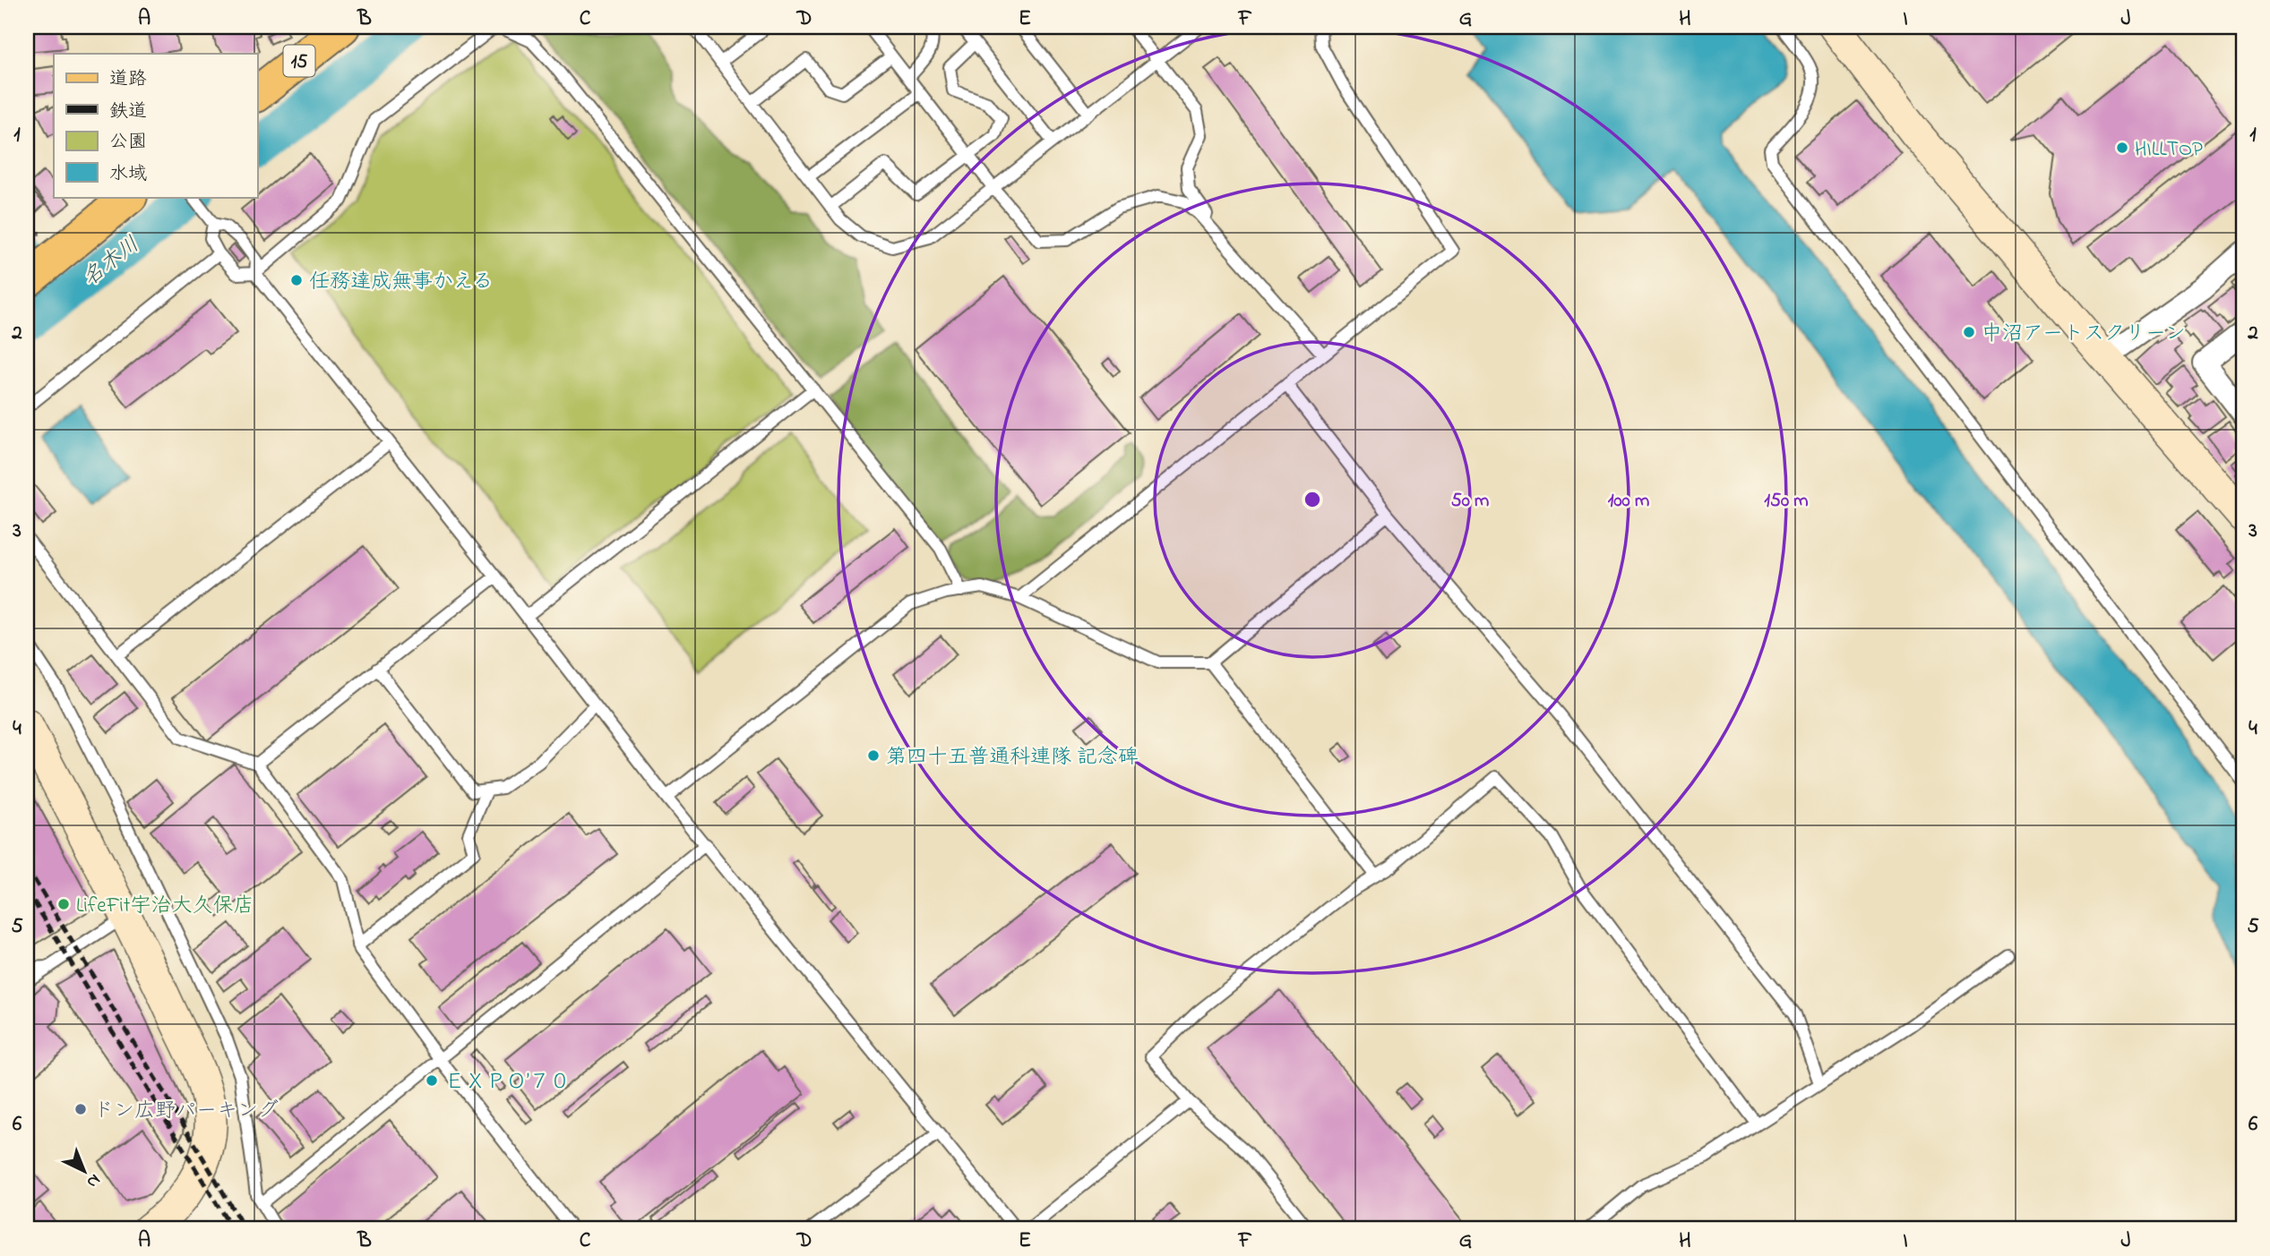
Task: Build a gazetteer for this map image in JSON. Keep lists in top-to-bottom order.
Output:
{
  "streets": {
    "main road": ["15"]
  },
  "water": ["名木川"],
  "places": [
    "HILLTOP",
    "任務達成無事かえる",
    "中沼アートスクリーン",
    "第四十五普通科連隊 記念碑",
    "LifeFit宇治大久保店",
    "ＥＸＰＯ’７０",
    "ドン広野パーキング"
  ],
  "legend": [
    "道路",
    "鉄道",
    "公園",
    "水域"
  ],
  "north": "bottom right",
  "grid": {
    "columns": [
      "A",
      "B",
      "C",
      "D",
      "E",
      "F",
      "G",
      "H",
      "I",
      "J"
    ],
    "rows": [
      "1",
      "2",
      "3",
      "4",
      "5",
      "6"
    ]
  },
  "rings": ["50 m", "100 m", "150 m"]
}
